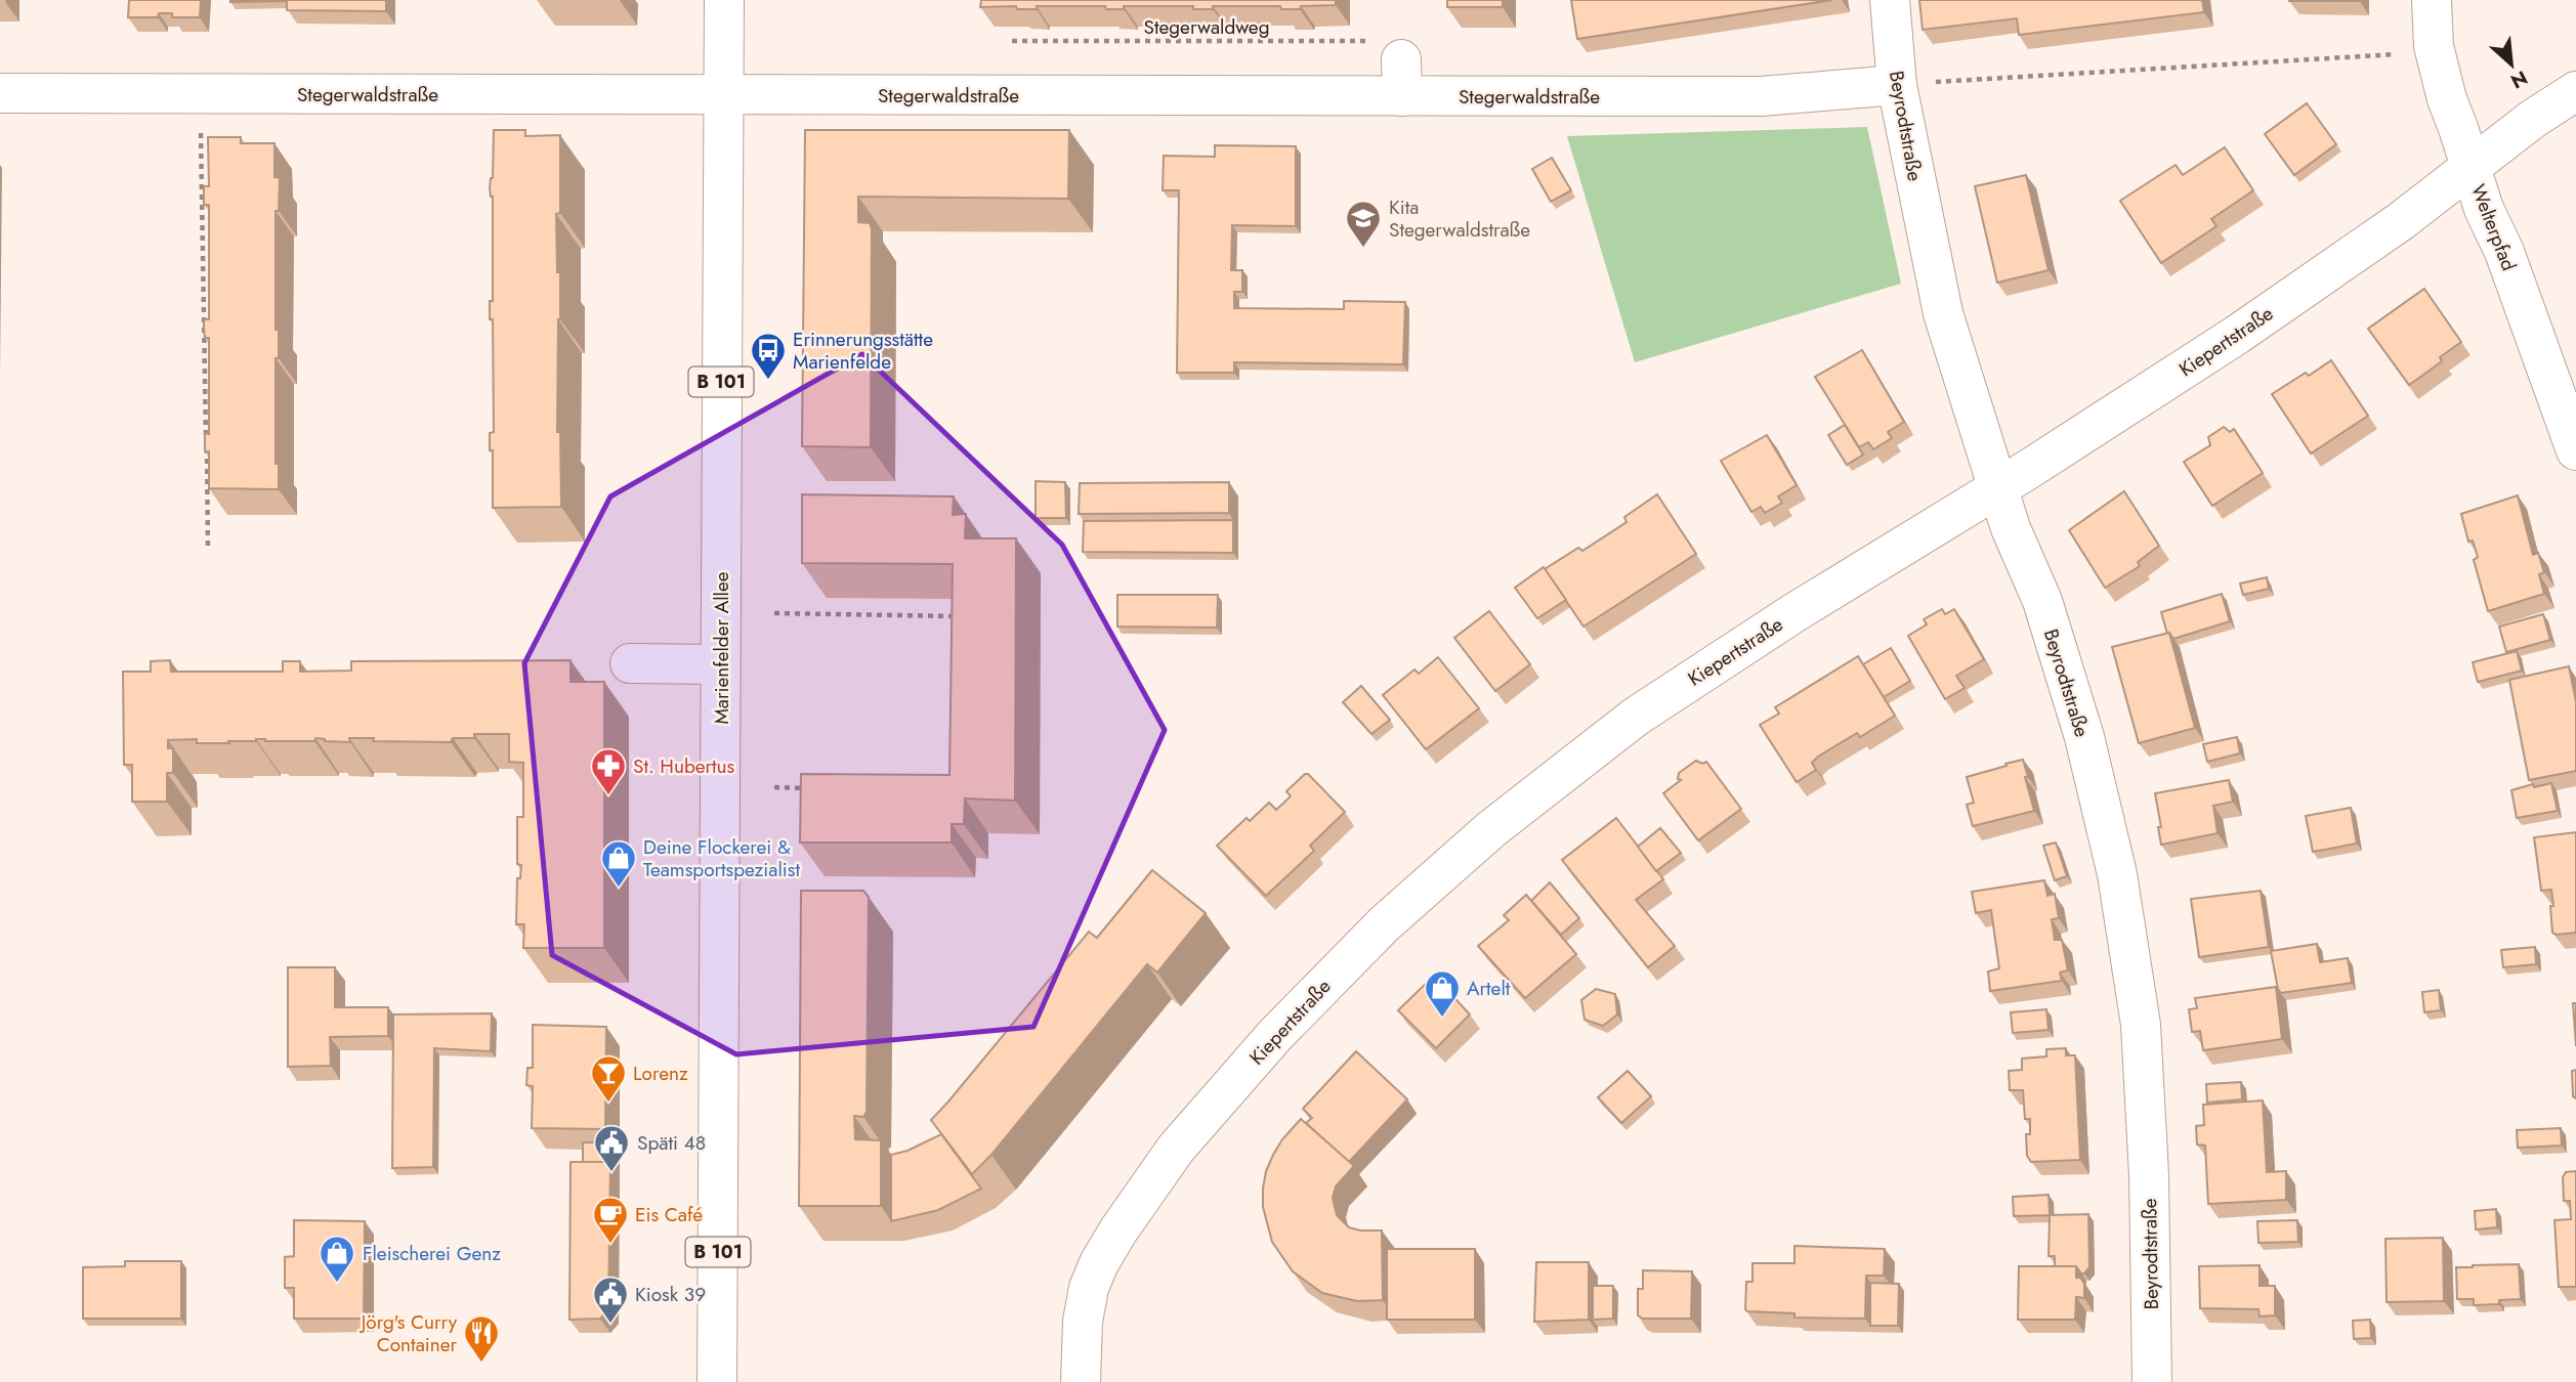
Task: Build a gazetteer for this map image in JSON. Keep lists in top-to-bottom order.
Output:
{
  "streets": {
    "street": [
      "Stegerwaldstraße",
      "Beyrodtstraße",
      "Welterpfad",
      "Kiepertstraße",
      "B 101",
      "Marienfelder Allee"
    ],
    "path": ["Stegerwaldweg"]
  },
  "crossings": [
    ["Stegerwaldweg", "Stegerwaldstraße"],
    ["Stegerwaldstraße", "Beyrodtstraße"],
    ["Stegerwaldstraße", "Marienfelder Allee"],
    ["Beyrodtstraße", "Kiepertstraße"],
    ["Welterpfad", "Kiepertstraße"]
  ],
  "places": {
    "school or university": ["Kita Stegerwaldstraße"],
    "bus stop": ["Erinnerungsstätte Marienfelde"],
    "pharmacy": ["St. Hubertus"],
    "shop": ["Deine Flockerei & Teamsportspezialist", "Artelt", "Fleischerei Genz"],
    "bar": ["Lorenz"],
    "public building": ["Späti 48", "Kiosk 39"],
    "cafe": ["Eis Café"],
    "restaurant": ["Jörg's Curry Container"]
  },
  "north": "bottom right"
}
